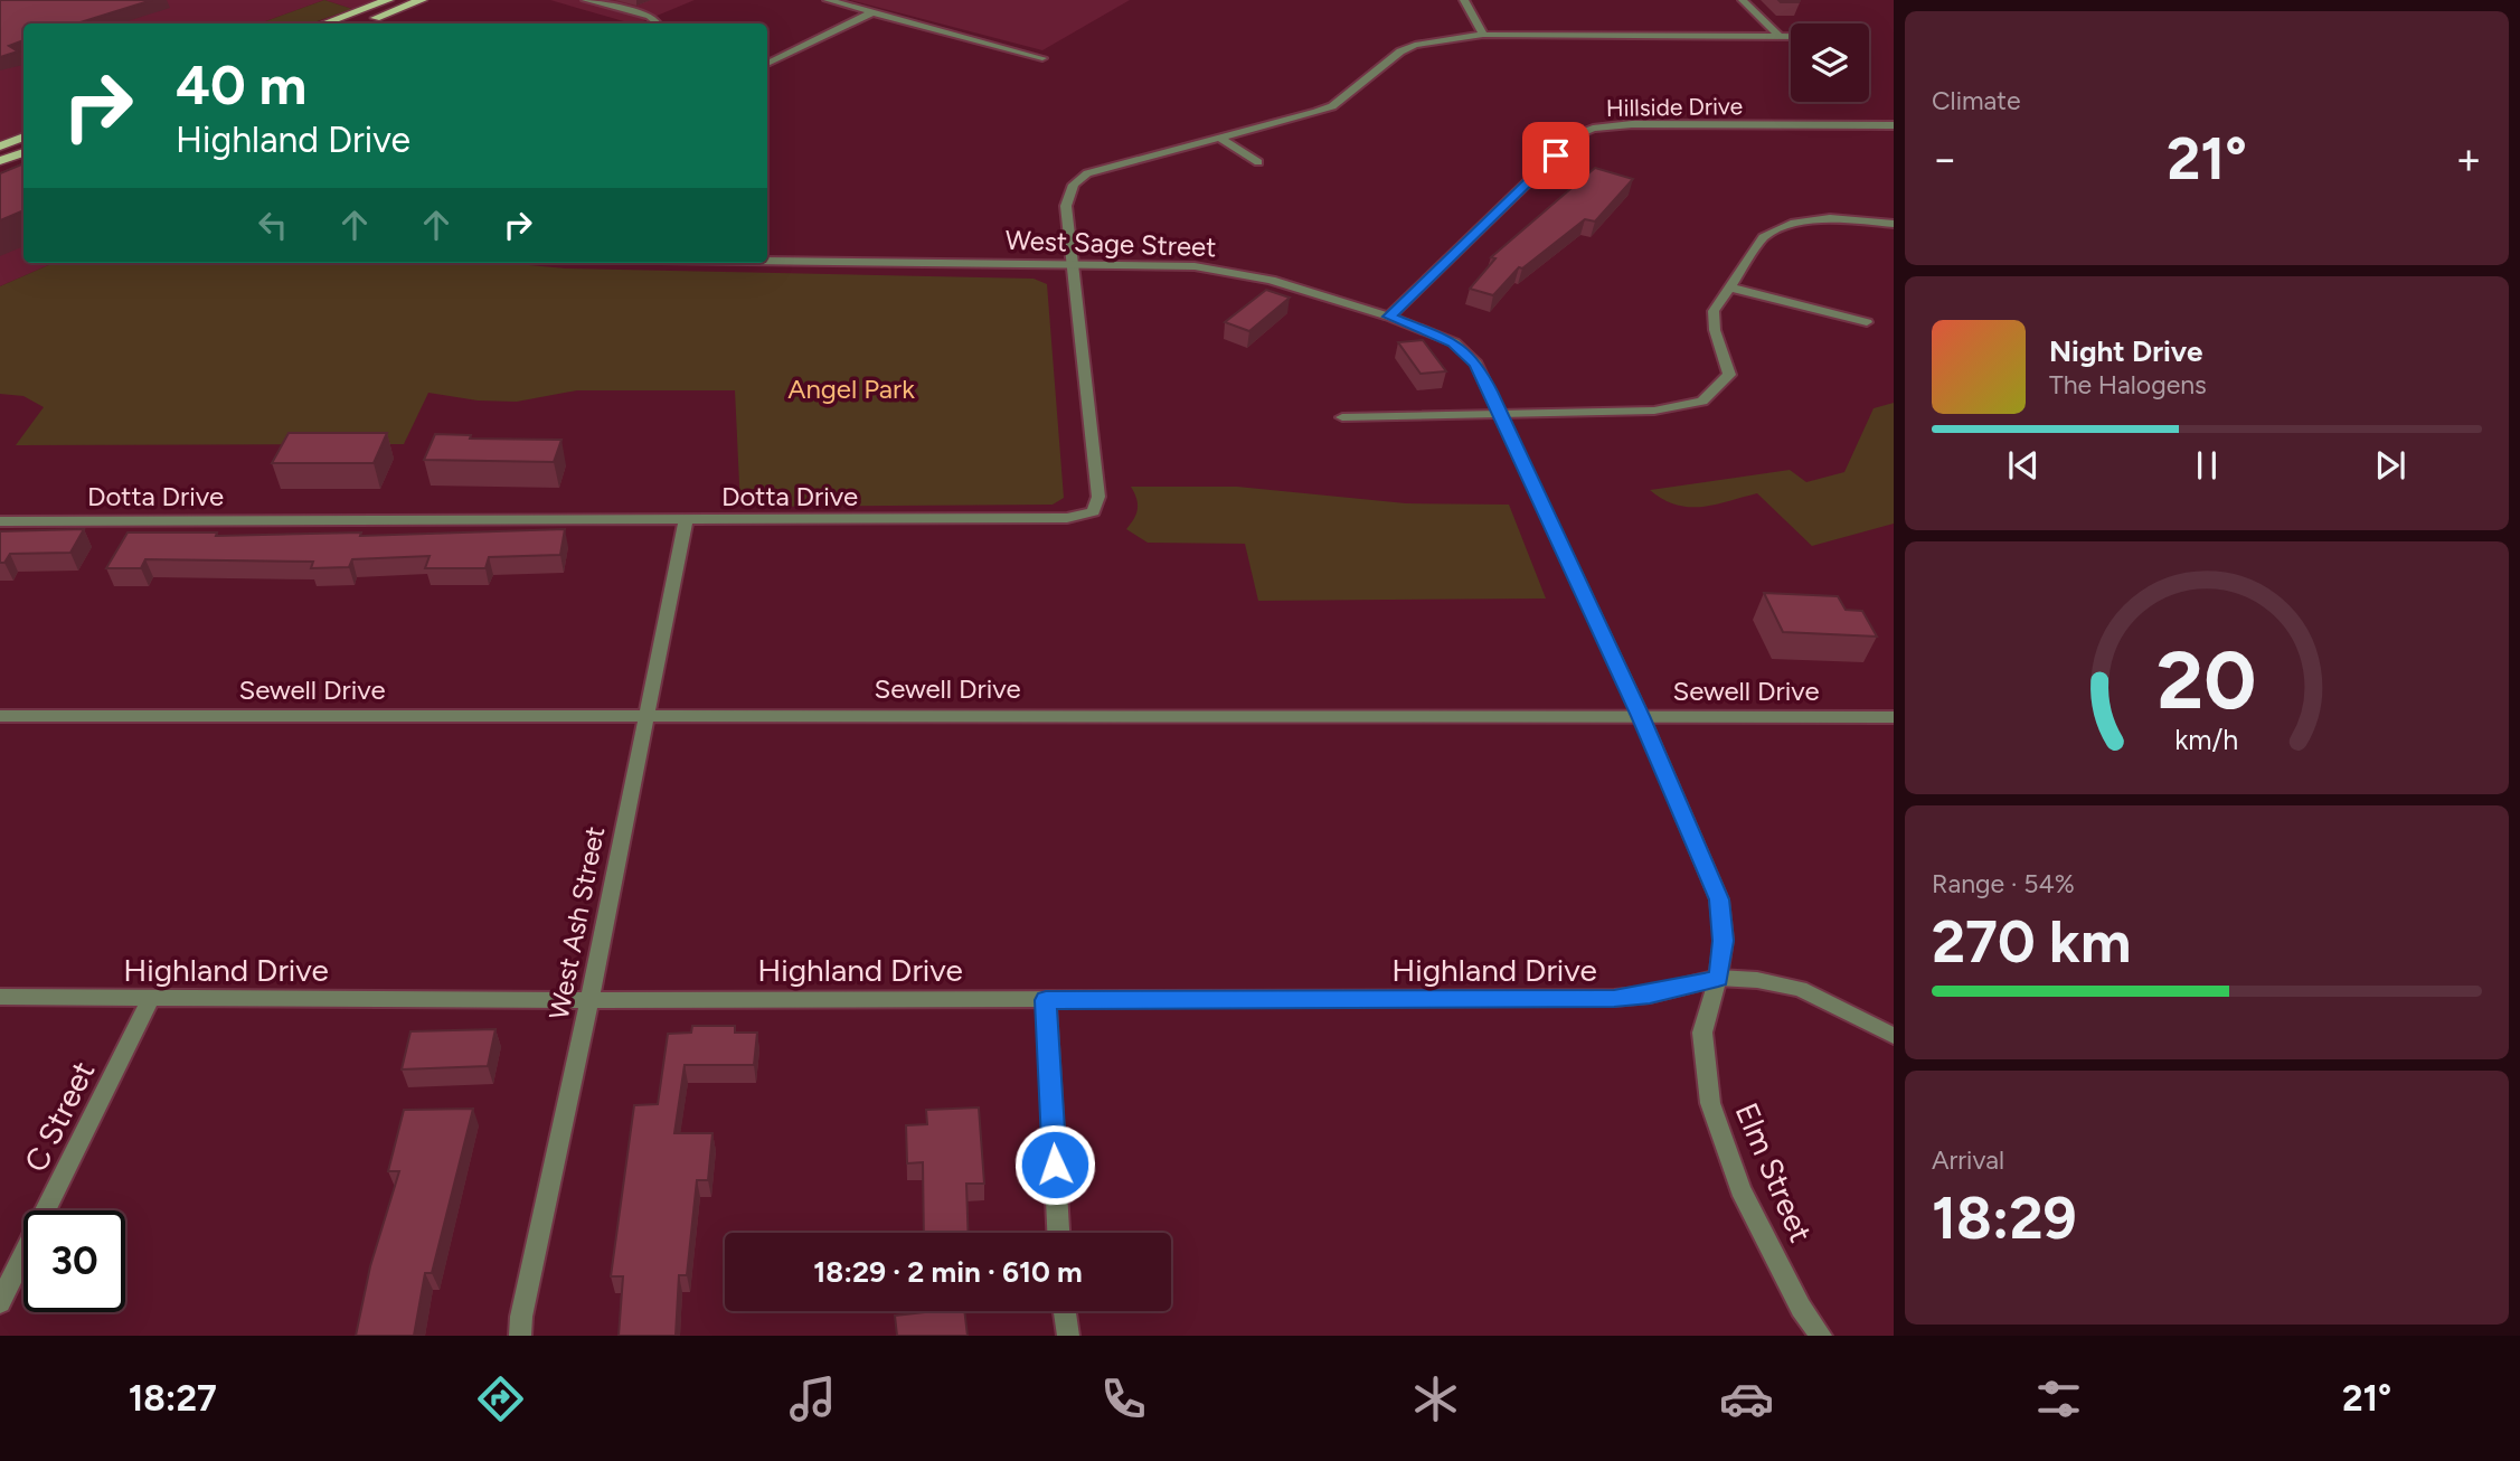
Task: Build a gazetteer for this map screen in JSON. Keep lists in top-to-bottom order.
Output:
{
  "streets": {
    "street": [
      "Hillside Drive",
      "West Sage Street",
      "Dotta Drive",
      "Sewell Drive",
      "West Ash Street",
      "Highland Drive",
      "C Street",
      "Elm Street"
    ]
  },
  "crossings": [
    ["Hillside Drive", "West Sage Street"],
    ["West Sage Street", "Dotta Drive"],
    ["West Sage Street", "Sewell Drive"],
    ["West Sage Street", "Highland Drive"],
    ["West Sage Street", "Elm Street"],
    ["Dotta Drive", "West Ash Street"],
    ["Sewell Drive", "West Ash Street"],
    ["West Ash Street", "Highland Drive"],
    ["Highland Drive", "C Street"],
    ["Highland Drive", "Elm Street"]
  ],
  "parks": ["Angel Park"],
  "page": {
    "tile": [
      "Climate",
      ["Range · 54%", "270 km"],
      ["Arrival", "18:29"]
    ],
    "turn": ["40 m", "Highland Drive"],
    "heat": ["−", "21°", "+"],
    "song": ["Night Drive", "The Halogens"],
    "limit": "30",
    "trip": "18:29 · 2 min · 610 m",
    "tabs": ["18:27", "21°"],
    "gauge": ["20", "km/h"]
  }
}
